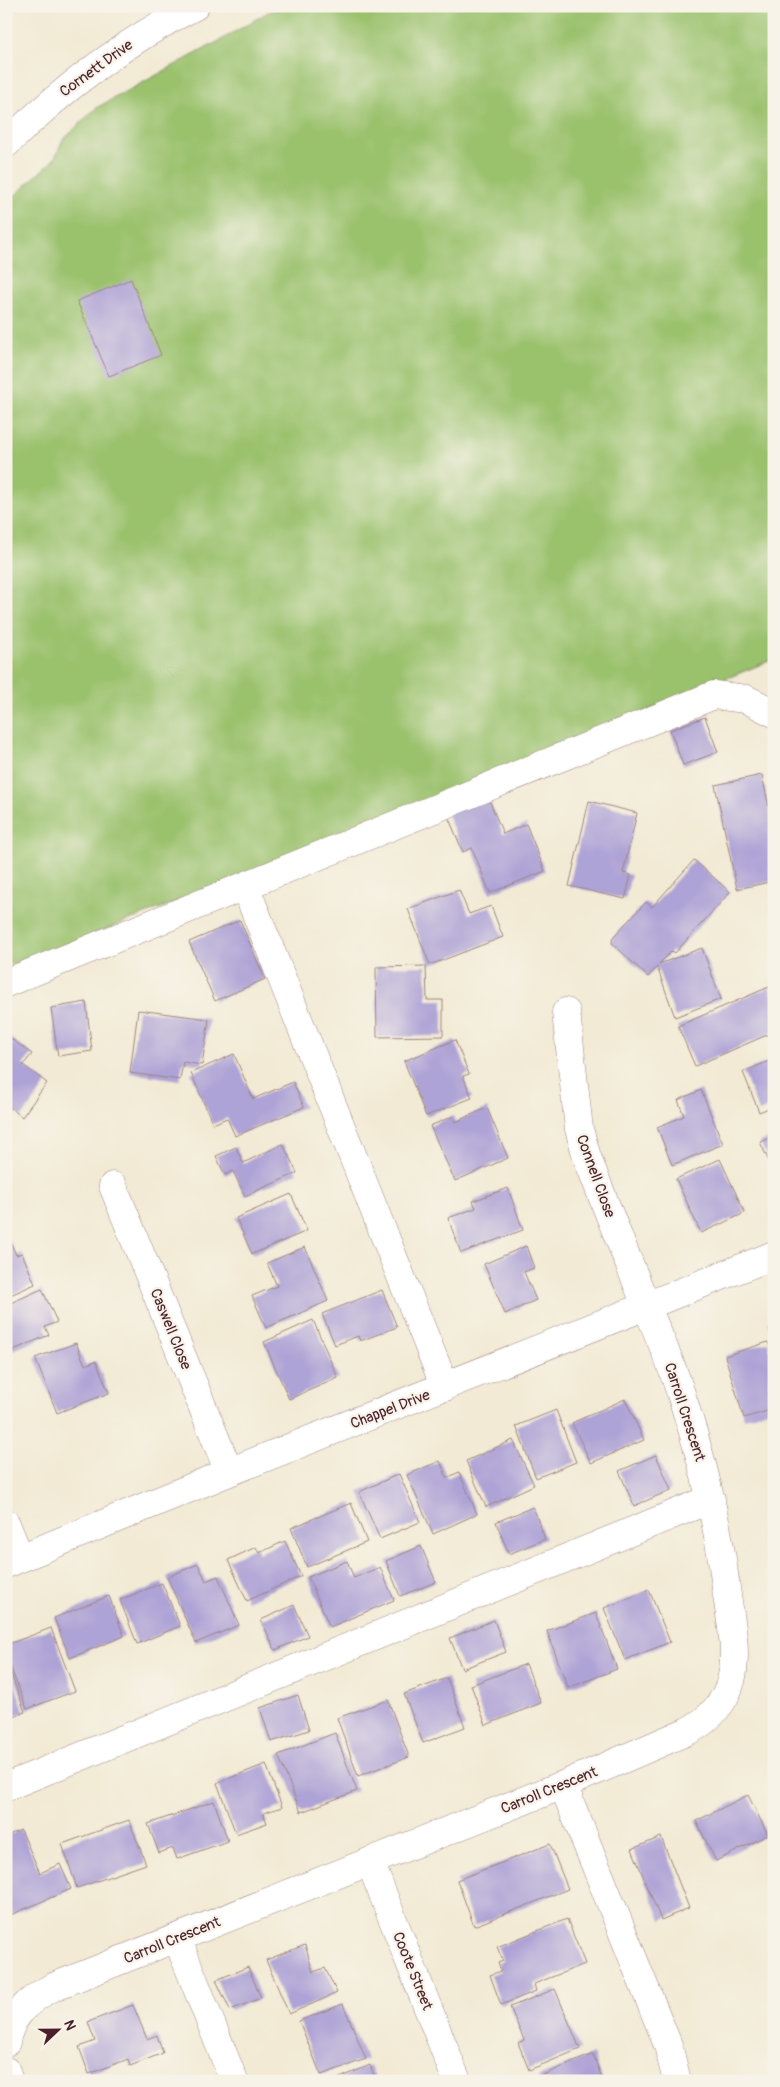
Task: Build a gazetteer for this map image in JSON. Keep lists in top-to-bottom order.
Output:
{
  "streets": {
    "street": [
      "Cornett Drive",
      "Connell Close",
      "Caswell Close",
      "Chappel Drive",
      "Carroll Crescent",
      "Coote Street"
    ]
  },
  "crossings": [
    ["Connell Close", "Chappel Drive"],
    ["Connell Close", "Carroll Crescent"],
    ["Caswell Close", "Chappel Drive"],
    ["Chappel Drive", "Carroll Crescent"],
    ["Carroll Crescent", "Coote Street"]
  ],
  "north": "right"
}
